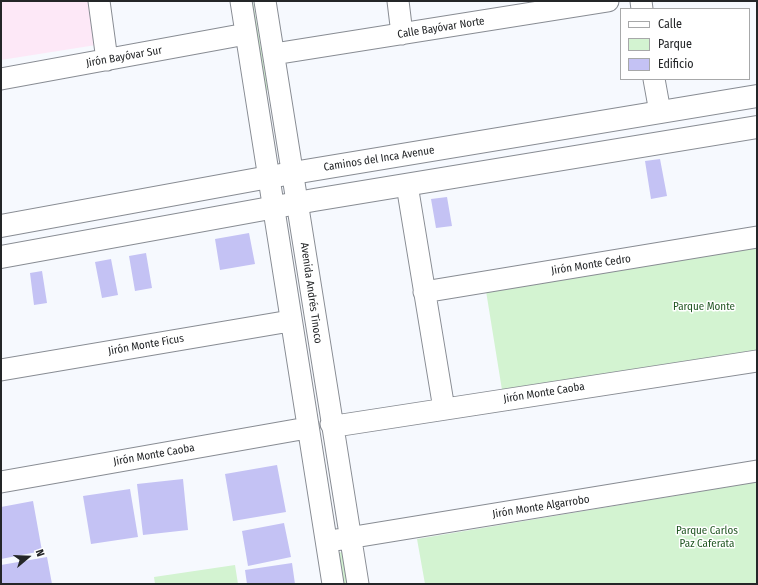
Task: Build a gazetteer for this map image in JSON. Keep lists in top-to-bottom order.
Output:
{
  "streets": {
    "main road": ["Caminos del Inca Avenue"],
    "street": [
      "Calle Bayóvar Norte",
      "Jirón Bayóvar Sur",
      "Jirón Monte Cedro",
      "Avenida Andrés Tinoco",
      "Jirón Monte Ficus",
      "Jirón Monte Caoba",
      "Jirón Monte Algarrobo"
    ]
  },
  "crossings": [
    ["Calle Bayóvar Norte", "Avenida Andrés Tinoco"],
    ["Caminos del Inca Avenue", "Avenida Andrés Tinoco"],
    ["Avenida Andrés Tinoco", "Jirón Monte Caoba"],
    ["Avenida Andrés Tinoco", "Jirón Monte Algarrobo"]
  ],
  "parks": ["Parque Monte", "Parque Carlos Paz Caferata"],
  "legend": ["Calle", "Parque", "Edificio"],
  "north": "right"
}
